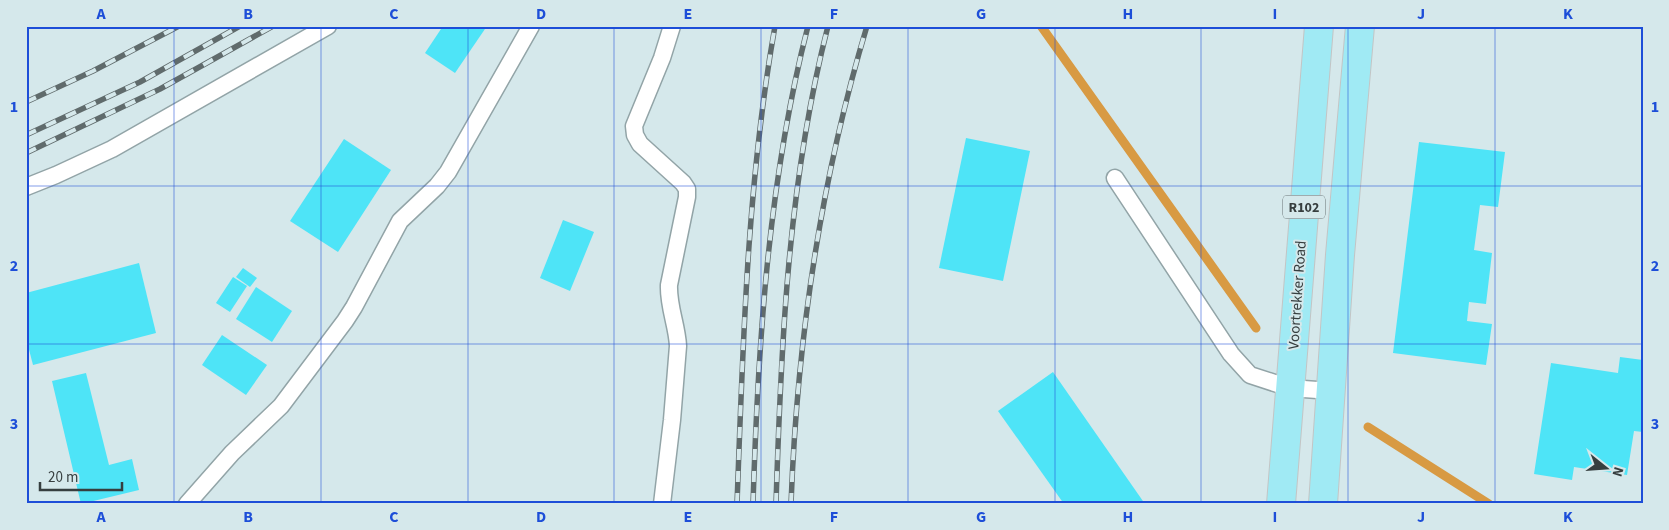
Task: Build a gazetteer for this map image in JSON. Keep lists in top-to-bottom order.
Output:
{
  "streets": {
    "main road": ["R102", "Voortrekker Road"]
  },
  "scale_bar": "20 m",
  "north": "right",
  "grid": {
    "columns": [
      "A",
      "B",
      "C",
      "D",
      "E",
      "F",
      "G",
      "H",
      "I",
      "J",
      "K"
    ],
    "rows": ["1", "2", "3"]
  }
}
